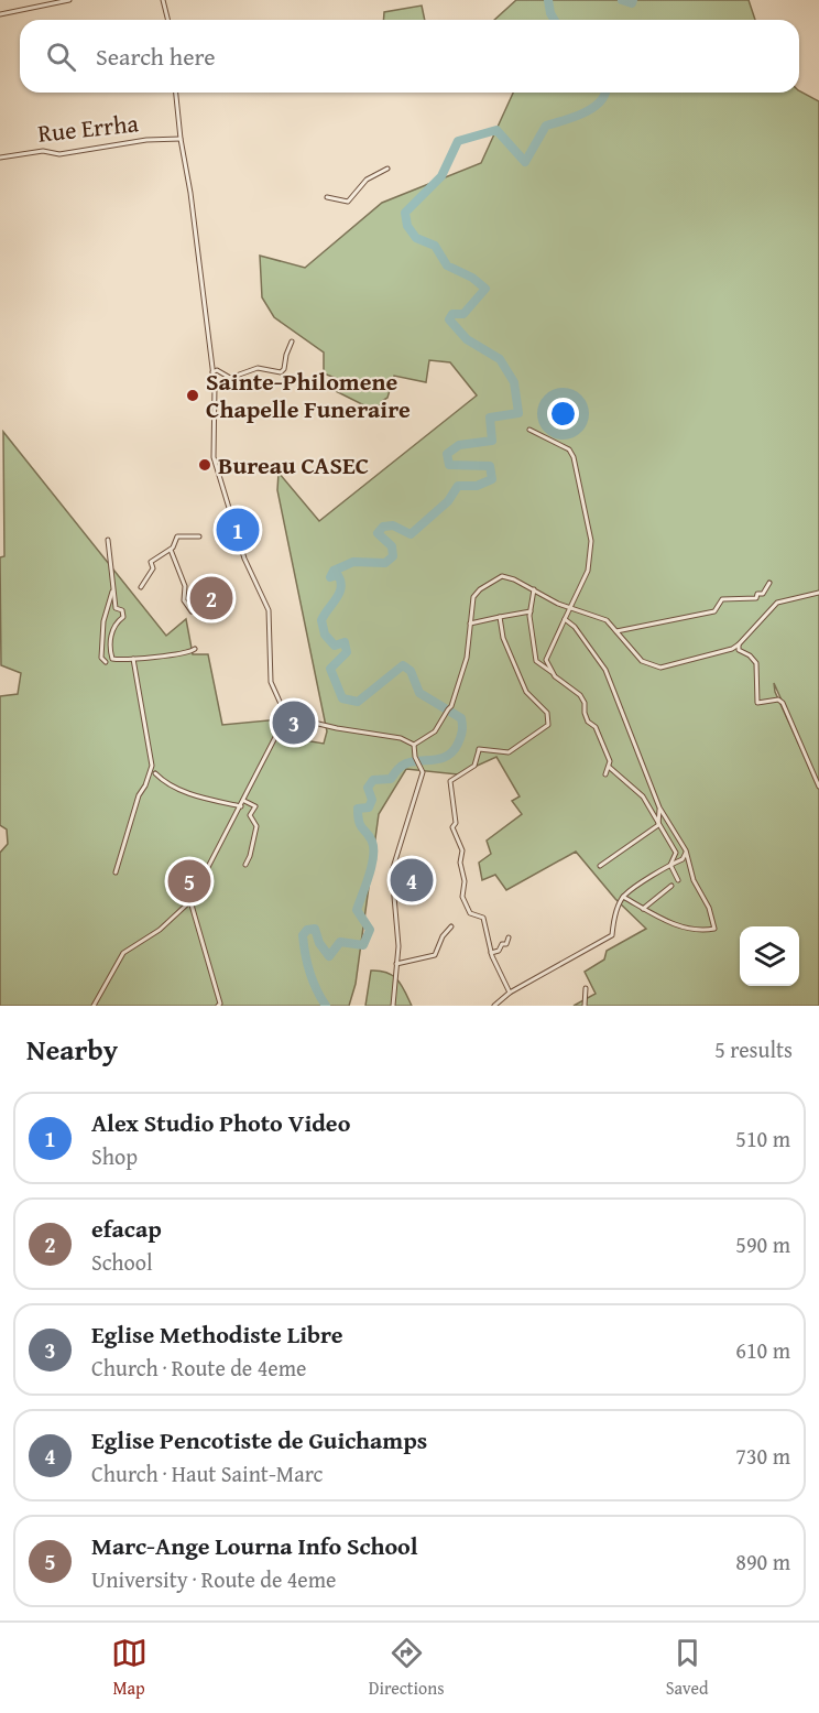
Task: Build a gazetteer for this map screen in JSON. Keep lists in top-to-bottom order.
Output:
{
  "streets": {
    "street": ["Rue Errha"]
  },
  "places": ["Sainte-Philomene Chapelle Funeraire", "Bureau CASEC"],
  "page": {
    "search": "Search here",
    "pins": [
      "1",
      "2",
      "3",
      "4",
      "5"
    ],
    "heading": ["Nearby", "5 results"],
    "list": [
      {
        "mark": "1",
        "name": "Alex Studio Photo Video",
        "note": "Shop",
        "value": "510 m"
      },
      {
        "mark": "2",
        "name": "efacap",
        "note": "School",
        "value": "590 m"
      },
      {
        "mark": "3",
        "name": "Eglise Methodiste Libre",
        "note": "Church · Route de 4eme",
        "value": "610 m"
      },
      {
        "mark": "4",
        "name": "Eglise Pencotiste de Guichamps",
        "note": "Church · Haut Saint-Marc",
        "value": "730 m"
      },
      {
        "mark": "5",
        "name": "Marc-Ange Lourna Info School",
        "note": "University · Route de 4eme",
        "value": "890 m"
      }
    ],
    "nav": ["Map", "Directions", "Saved"]
  }
}
